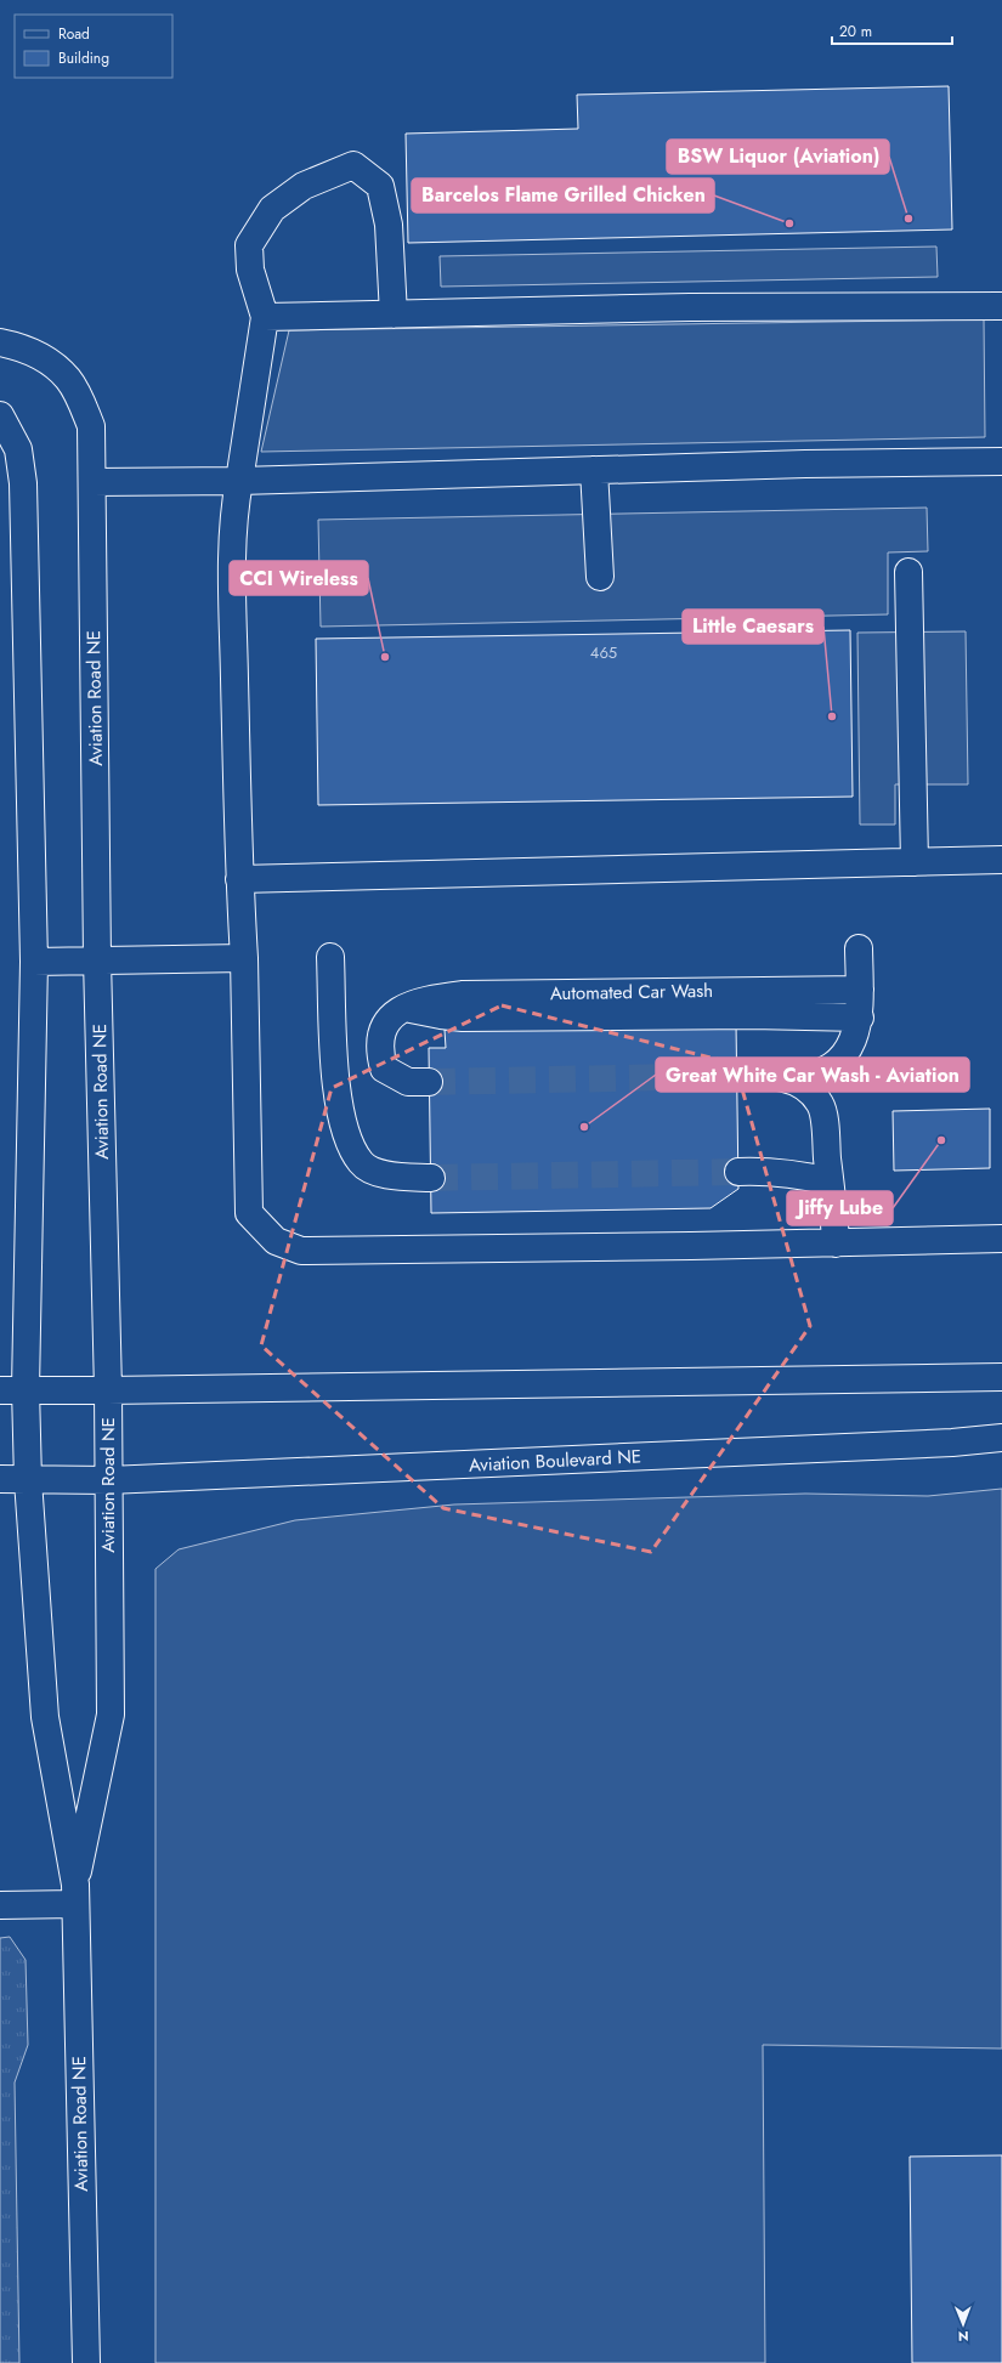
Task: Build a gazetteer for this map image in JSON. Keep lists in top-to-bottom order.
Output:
{
  "streets": {
    "street": ["Aviation Road NE", "Automated Car Wash", "Aviation Boulevard NE"]
  },
  "crossings": [
    ["Aviation Road NE", "Aviation Boulevard NE"]
  ],
  "places": [
    "BSW Liquor (Aviation)",
    "Barcelos Flame Grilled Chicken",
    "CCI Wireless",
    "Little Caesars",
    "Great White Car Wash - Aviation",
    "Jiffy Lube"
  ],
  "house_numbers": ["465"],
  "legend": ["Road", "Building"],
  "scale_bar": "20 m",
  "north": "bottom"
}
